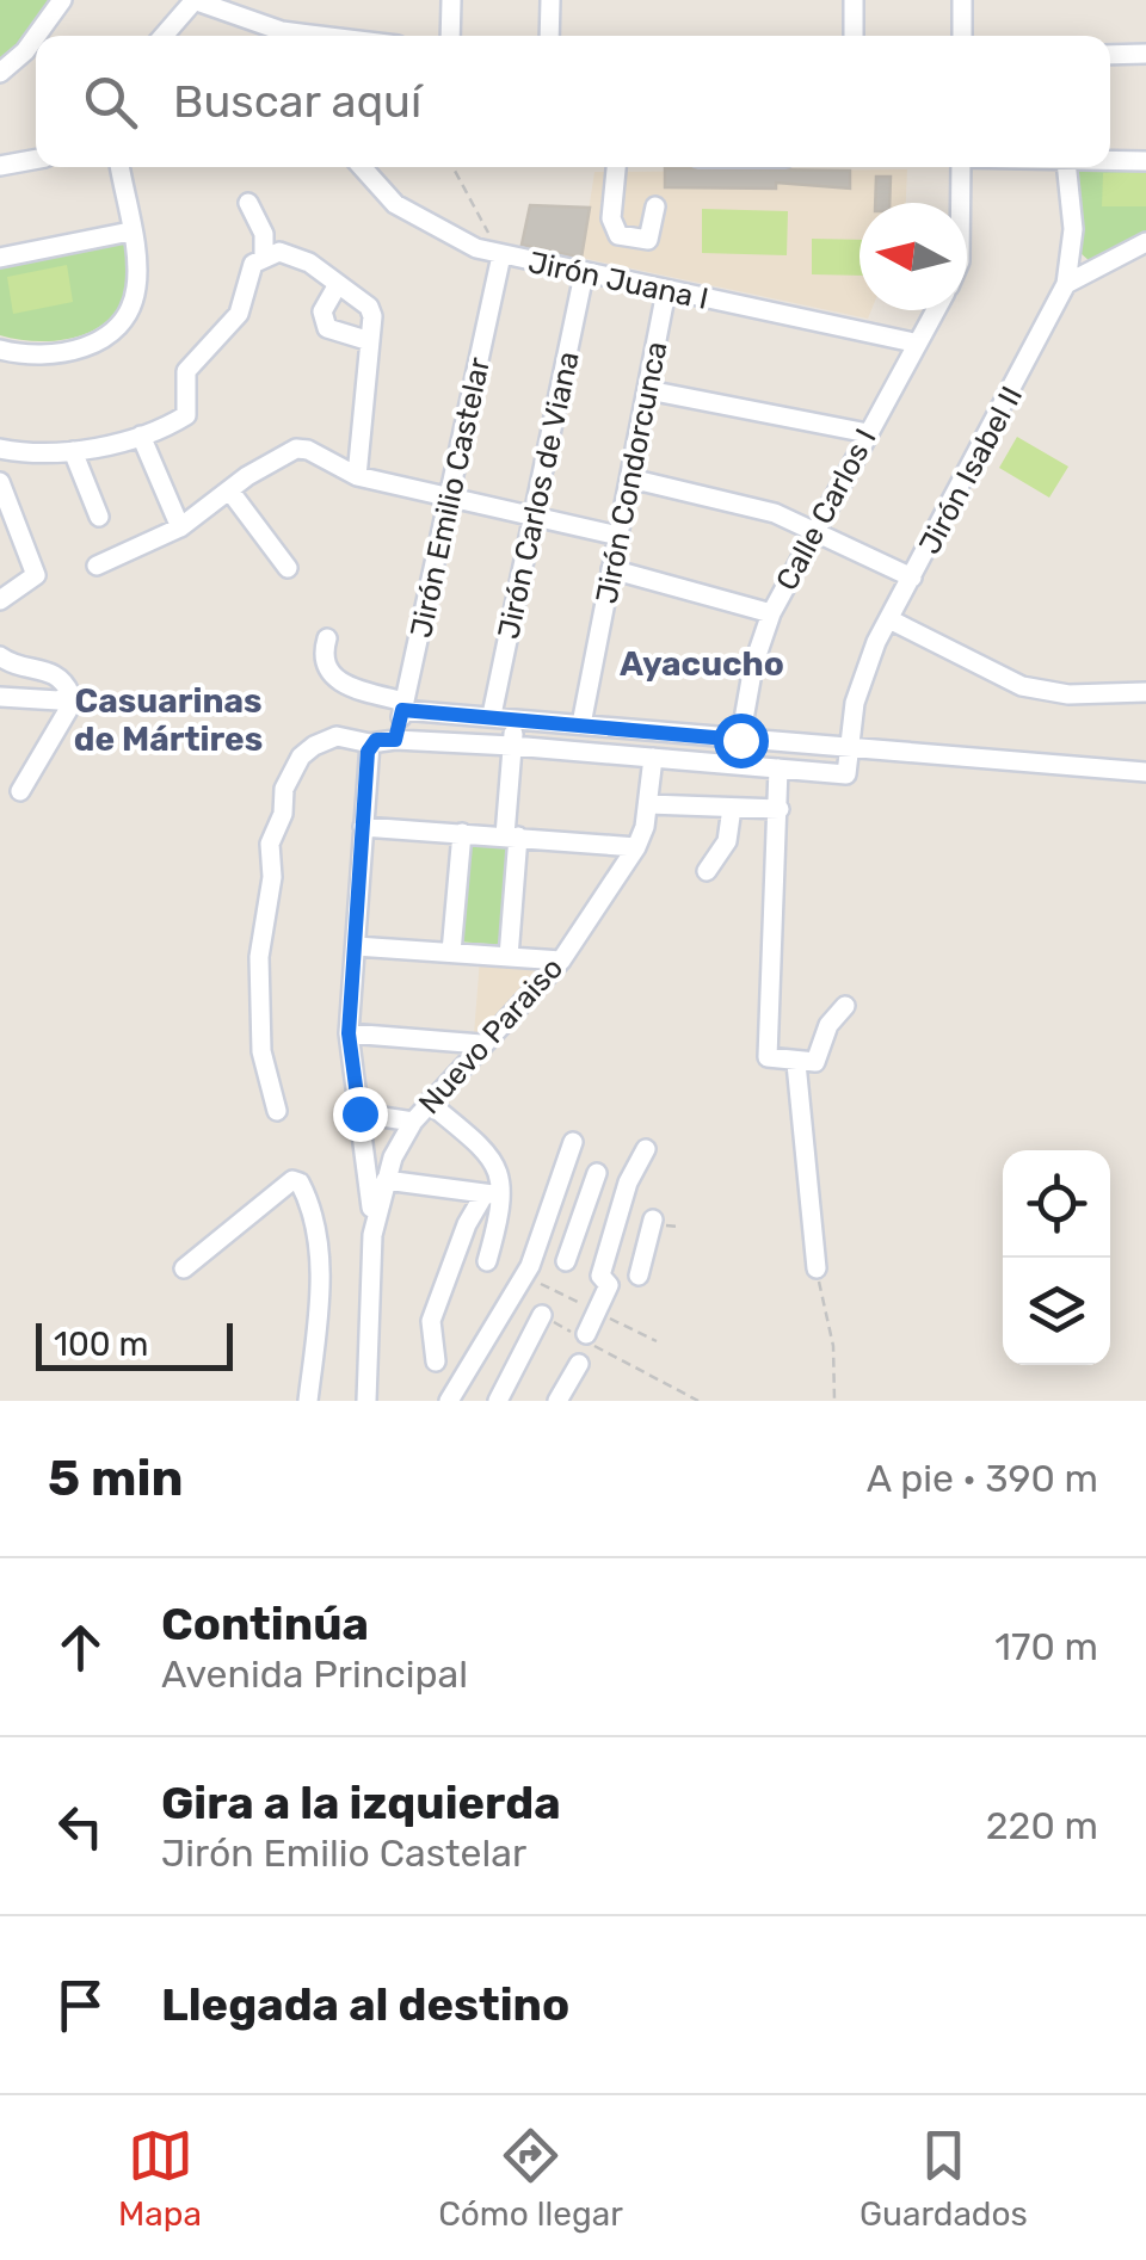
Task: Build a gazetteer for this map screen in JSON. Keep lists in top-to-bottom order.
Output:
{
  "streets": {
    "street": [
      "Jirón Juana I",
      "Jirón Isabel II",
      "Jirón Condorcunca",
      "Jirón Carlos de Viana",
      "Jirón Emilio Castelar",
      "Calle Carlos I",
      "Nuevo Paraiso"
    ]
  },
  "crossings": [
    ["Jirón Juana I", "Jirón Condorcunca"],
    ["Jirón Juana I", "Jirón Carlos de Viana"],
    ["Jirón Juana I", "Jirón Emilio Castelar"],
    ["Jirón Juana I", "Calle Carlos I"]
  ],
  "districts": ["Ayacucho", "Casuarinas de Mártires"],
  "scale_bar": "100 m",
  "north": "left",
  "page": {
    "search": "Buscar aquí",
    "scale": "100 m",
    "heading": ["5 min", "A pie · 390 m"],
    "list": [
      ["Continúa", "Avenida Principal", "170 m"],
      ["Gira a la izquierda", "Jirón Emilio Castelar", "220 m"],
      "Llegada al destino"
    ],
    "nav": ["Mapa", "Cómo llegar", "Guardados"]
  }
}
